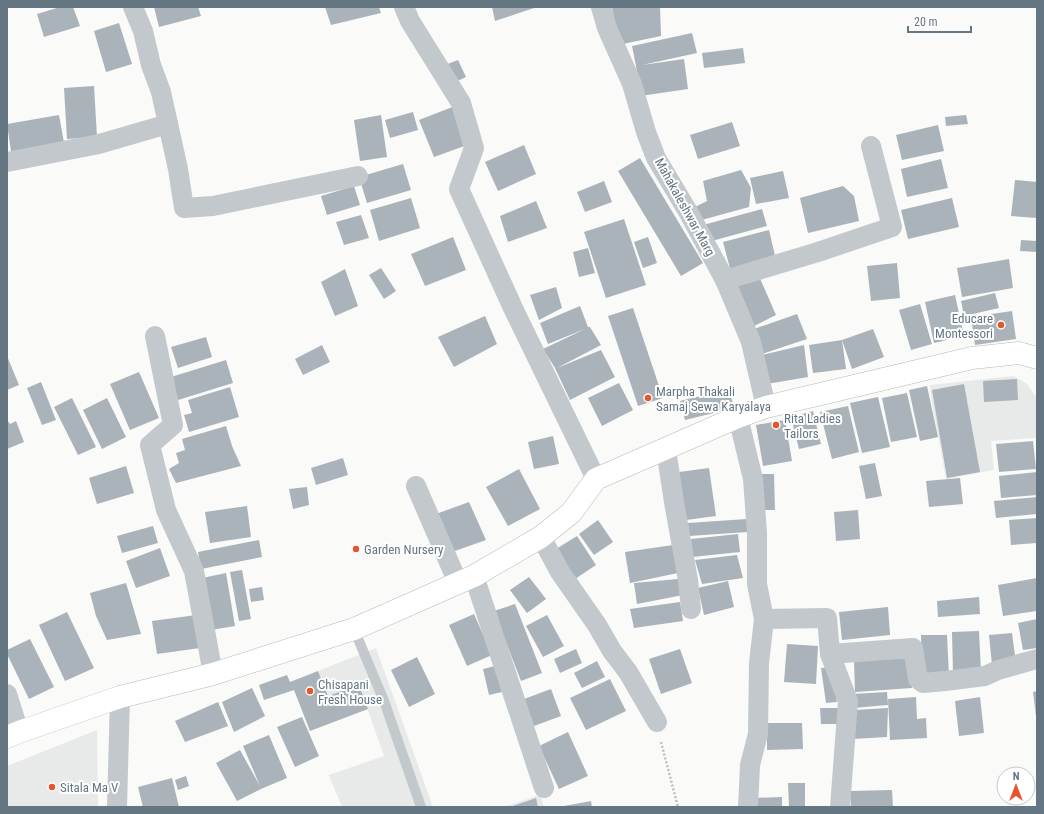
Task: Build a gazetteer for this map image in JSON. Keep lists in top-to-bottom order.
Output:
{
  "streets": {
    "street": ["Mahakaleshwar Marg"]
  },
  "places": [
    "Educare Montessori",
    "Marpha Thakali Samaj Sewa Karyalaya",
    "Rita Ladies Tailors",
    "Garden Nursery",
    "Chisapani Fresh House",
    "Sitala Ma V"
  ],
  "scale_bar": "20 m",
  "north": "top"
}
